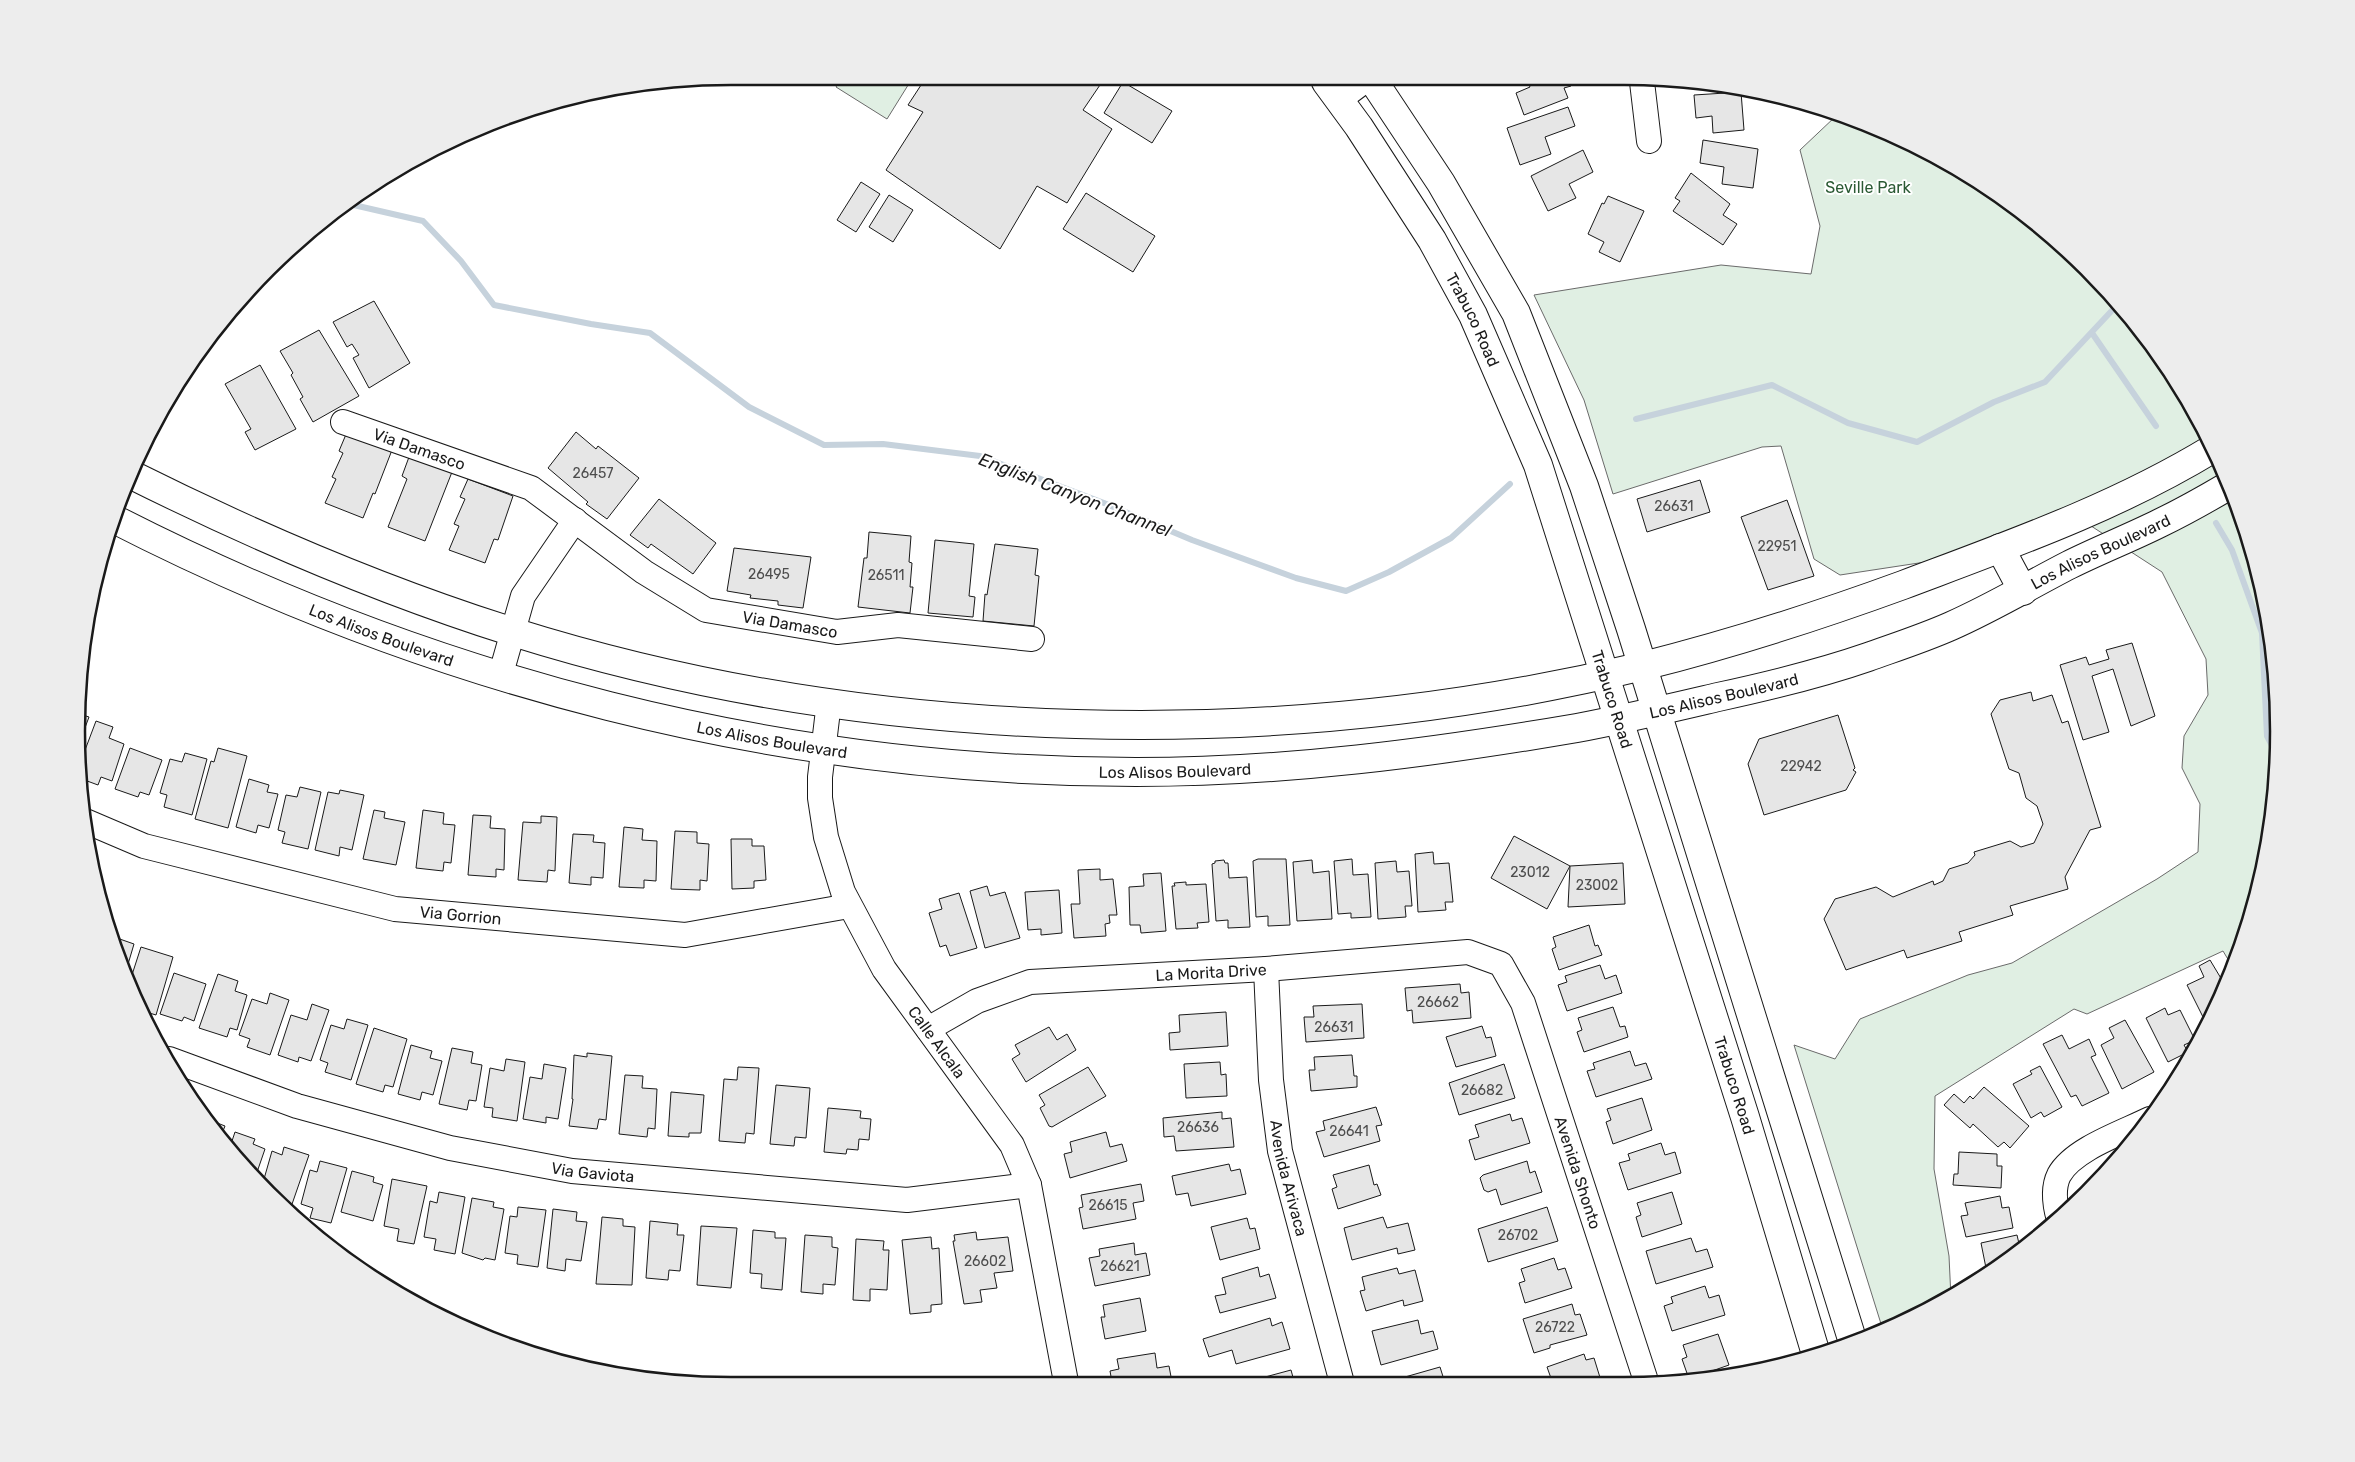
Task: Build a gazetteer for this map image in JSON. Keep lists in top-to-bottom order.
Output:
{
  "streets": {
    "main road": ["Trabuco Road", "Los Alisos Boulevard"],
    "street": [
      "Via Damasco",
      "Via Gorrion",
      "La Morita Drive",
      "Calle Alcala",
      "Via Gaviota",
      "Avenida Shonto",
      "Avenida Arivaca"
    ]
  },
  "crossings": [
    ["Trabuco Road", "Los Alisos Boulevard"],
    ["Los Alisos Boulevard", "Calle Alcala"],
    ["Via Gorrion", "Calle Alcala"],
    ["La Morita Drive", "Calle Alcala"],
    ["La Morita Drive", "Avenida Shonto"],
    ["La Morita Drive", "Avenida Arivaca"],
    ["Calle Alcala", "Via Gaviota"]
  ],
  "water": ["English Canyon Channel"],
  "parks": ["Seville Park"],
  "house_numbers": [
    "26457",
    "26631",
    "22951",
    "26495",
    "26511",
    "22942",
    "23012",
    "23002",
    "26662",
    "26631",
    "26682",
    "26636",
    "26641",
    "26615",
    "26702",
    "26602",
    "26621",
    "26722"
  ]
}
